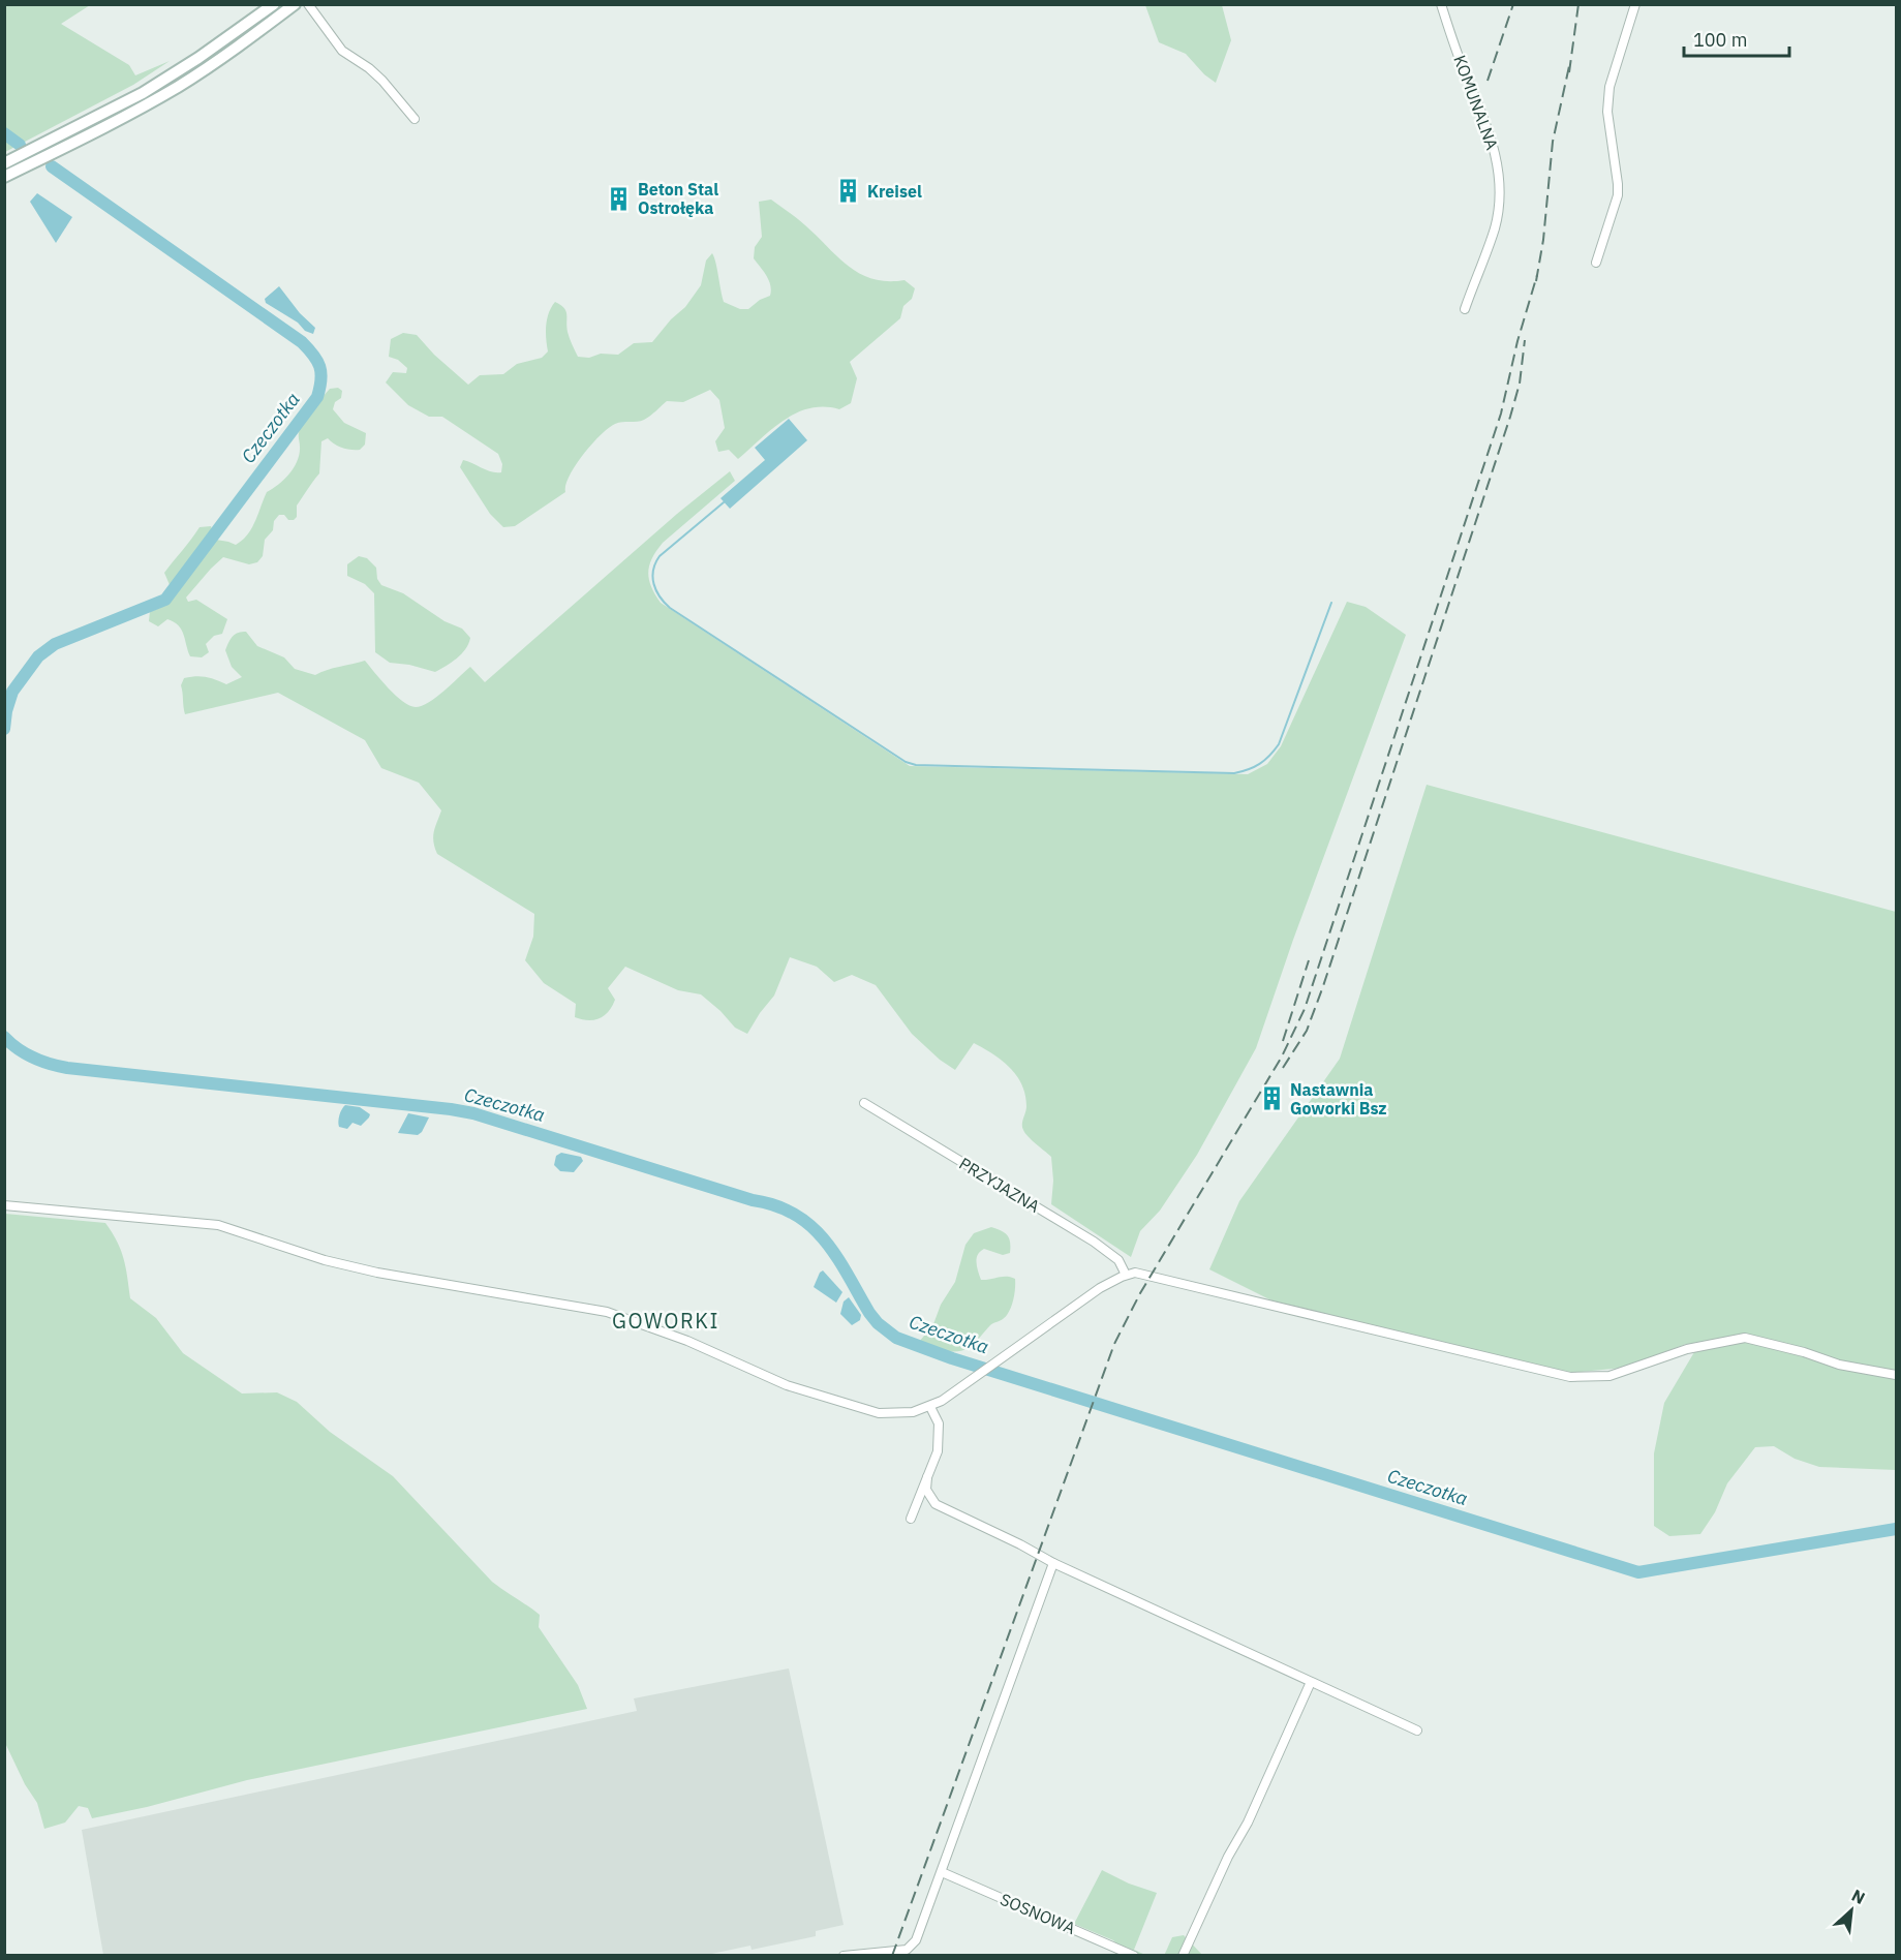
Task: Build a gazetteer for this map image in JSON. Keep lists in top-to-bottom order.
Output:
{
  "streets": {
    "street": ["KOMUNALNA", "PRZYJAZNA", "SOSNOWA"]
  },
  "districts": ["GOWORKI"],
  "water": ["Czeczotka"],
  "places": {
    "building": ["Kreisel", "Beton Stal Ostrołęka", "Nastawnia Goworki Bsz"]
  },
  "scale_bar": "100 m",
  "north": "top right"
}
